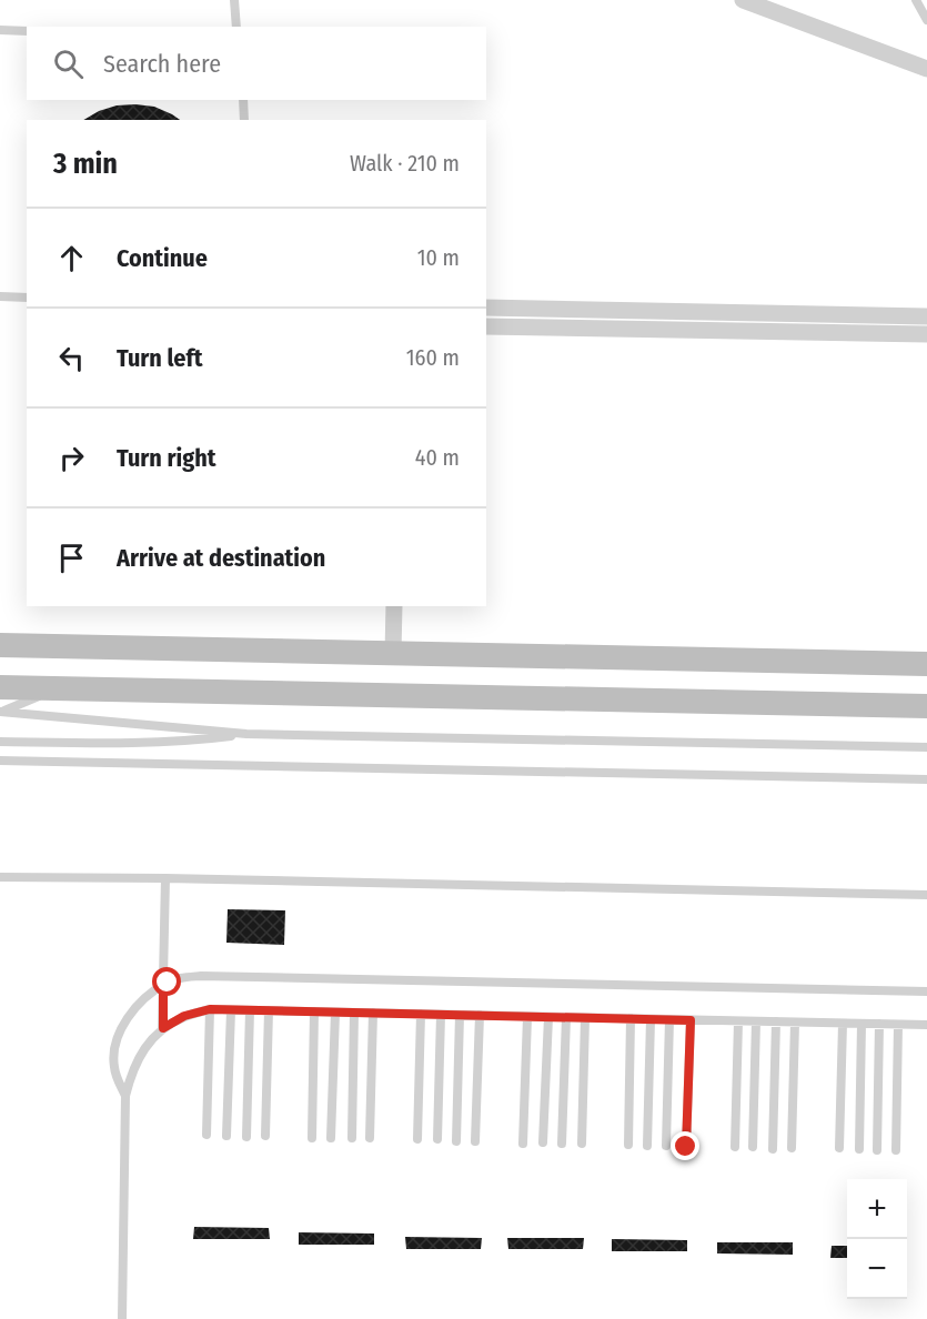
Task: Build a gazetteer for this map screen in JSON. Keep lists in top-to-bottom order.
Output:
{
  "page": {
    "search": "Search here",
    "heading": ["3 min", "Walk · 210 m"],
    "list": [
      ["Continue", "10 m"],
      ["Turn left", "160 m"],
      ["Turn right", "40 m"],
      "Arrive at destination"
    ],
    "map_buttons": ["+", "−"]
  }
}
